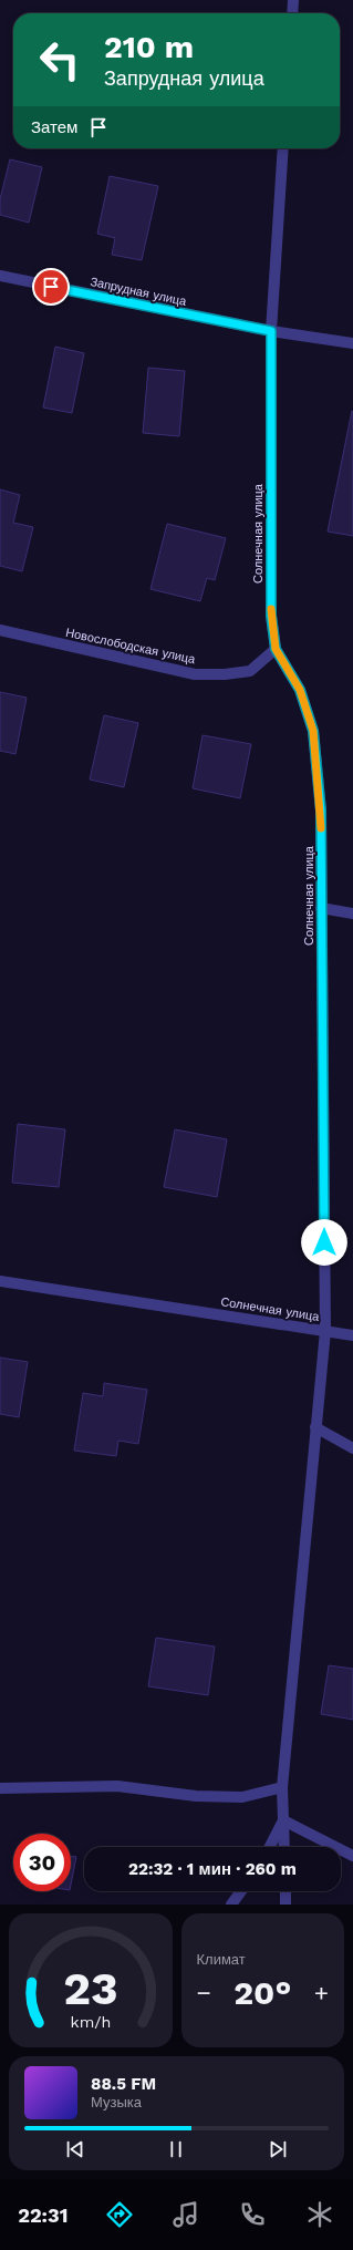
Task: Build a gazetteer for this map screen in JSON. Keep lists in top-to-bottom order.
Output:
{
  "streets": {
    "street": ["Запрудная улица", "Солнечная улица", "Новослободская улица"]
  },
  "crossings": [
    ["Запрудная улица", "Солнечная улица"],
    ["Солнечная улица", "Новослободская улица"]
  ],
  "page": {
    "turn": ["210 m", "Запрудная улица"],
    "then": "Затем",
    "limit": "30",
    "trip": "22:32 · 1 мин · 260 m",
    "tile": "Климат",
    "heat": ["−", "20°", "+"],
    "song": ["88.5 FM", "Музыка"],
    "tabs": "22:31",
    "gauge": ["23", "km/h"]
  }
}
